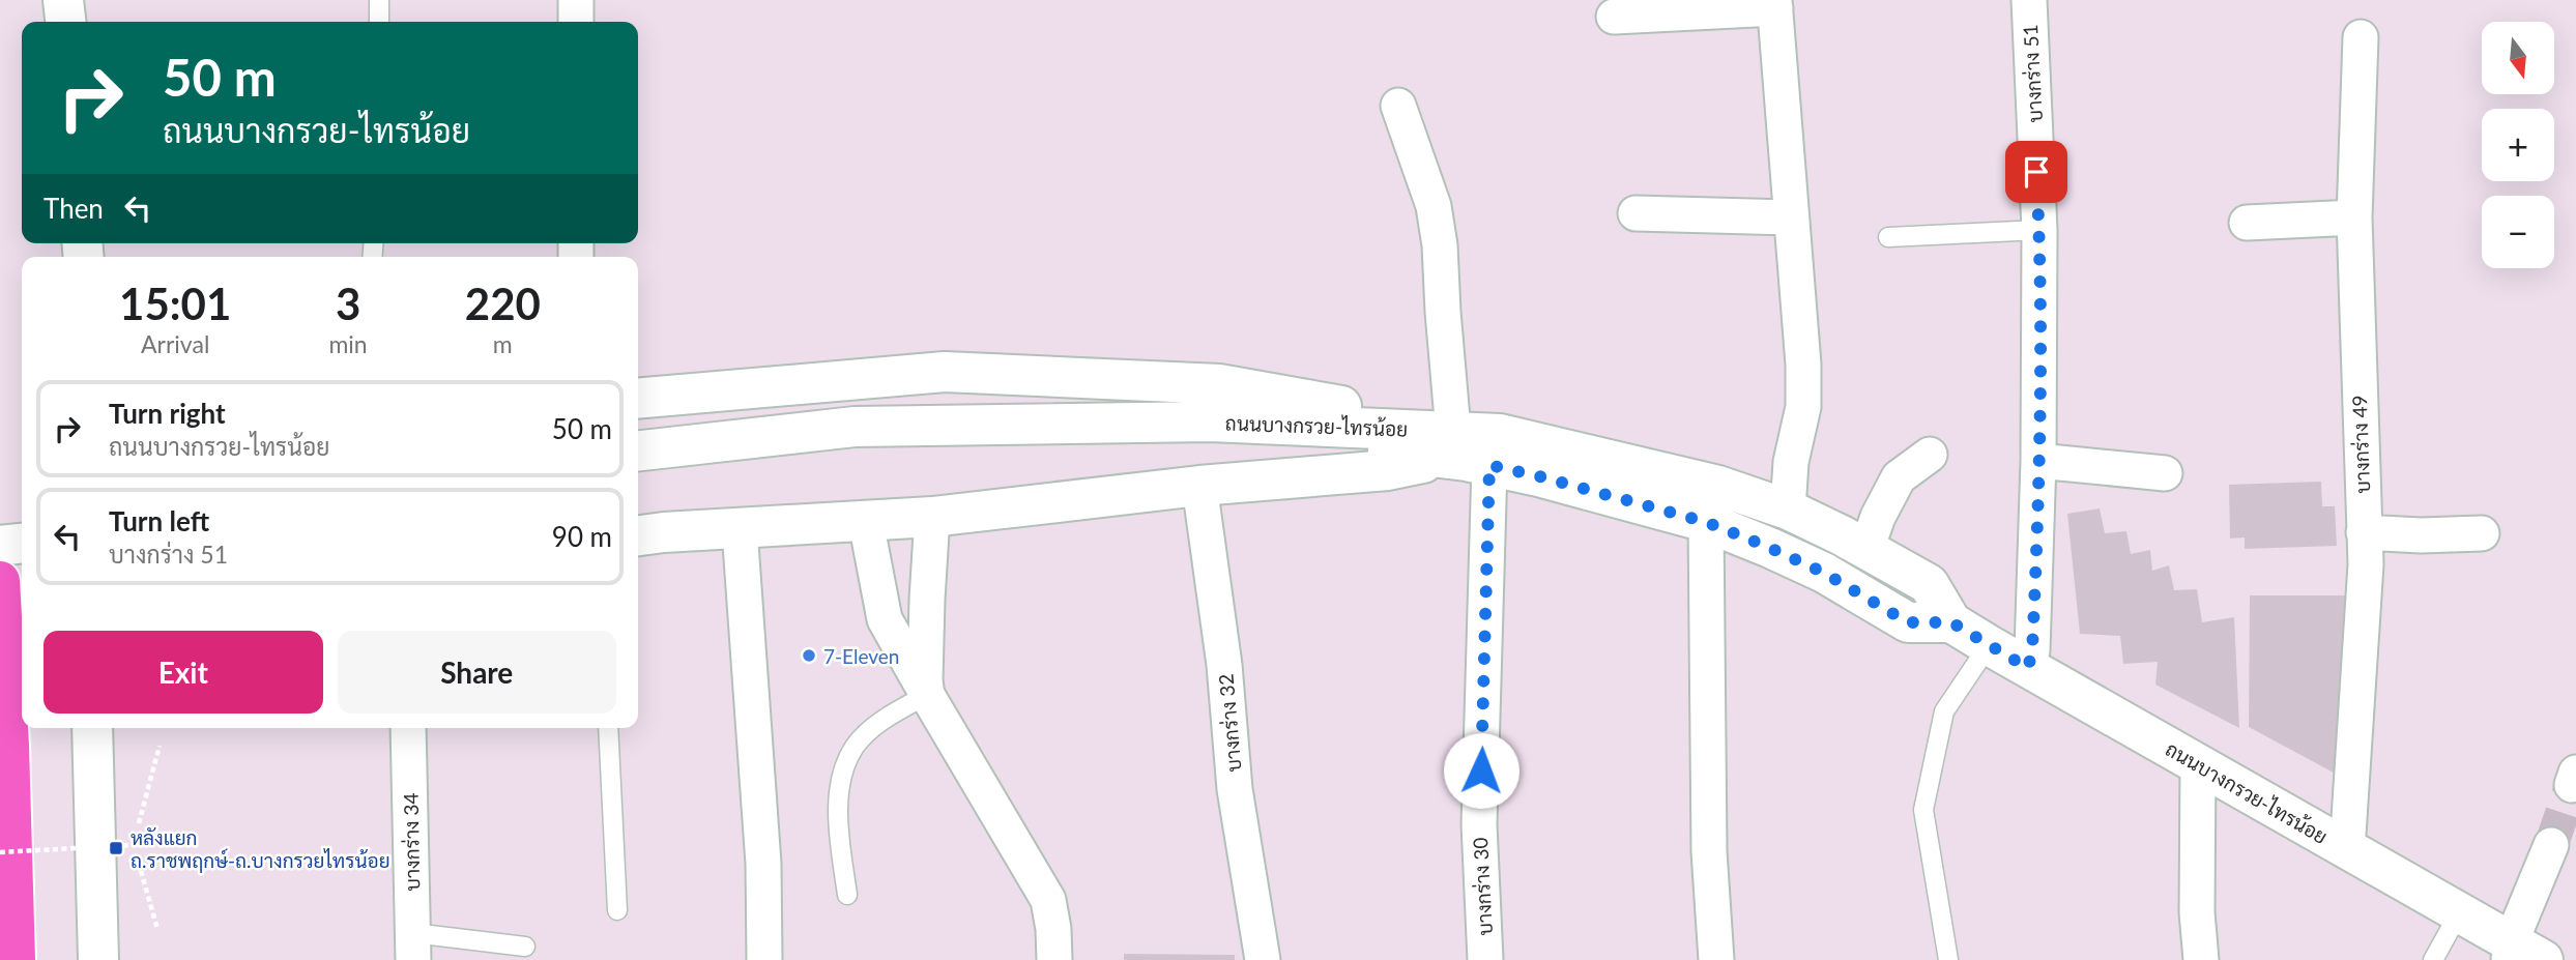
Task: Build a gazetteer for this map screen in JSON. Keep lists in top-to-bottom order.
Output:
{
  "streets": {
    "main road": ["ถนนบางกรวย-ไทรน้อย"],
    "street": [
      "บางกร่าง 51",
      "บางกร่าง 49",
      "บางกร่าง 32",
      "บางกร่าง 34",
      "บางกร่าง 30"
    ]
  },
  "crossings": [
    ["บางกร่าง 51", "ถนนบางกรวย-ไทรน้อย"],
    ["ถนนบางกรวย-ไทรน้อย", "บางกร่าง 49"],
    ["ถนนบางกรวย-ไทรน้อย", "บางกร่าง 30"]
  ],
  "places": {
    "other": ["7-Eleven"],
    "transit": ["หลังแยก ถ.ราชพฤกษ์-ถ.บางกรวยไทรน้อย"]
  },
  "north": "bottom",
  "page": {
    "map_buttons": ["+", "−"],
    "turn": ["50 m", "ถนนบางกรวย-ไทรน้อย"],
    "then": "Then",
    "eta": [
      "15:01",
      "Arrival",
      "3",
      "min",
      "220",
      "m"
    ],
    "list": [
      {
        "name": "Turn right",
        "note": "ถนนบางกรวย-ไทรน้อย",
        "value": "50 m"
      },
      {
        "name": "Turn left",
        "note": "บางกร่าง 51",
        "value": "90 m"
      }
    ],
    "buttons": ["Exit", "Share"]
  }
}
